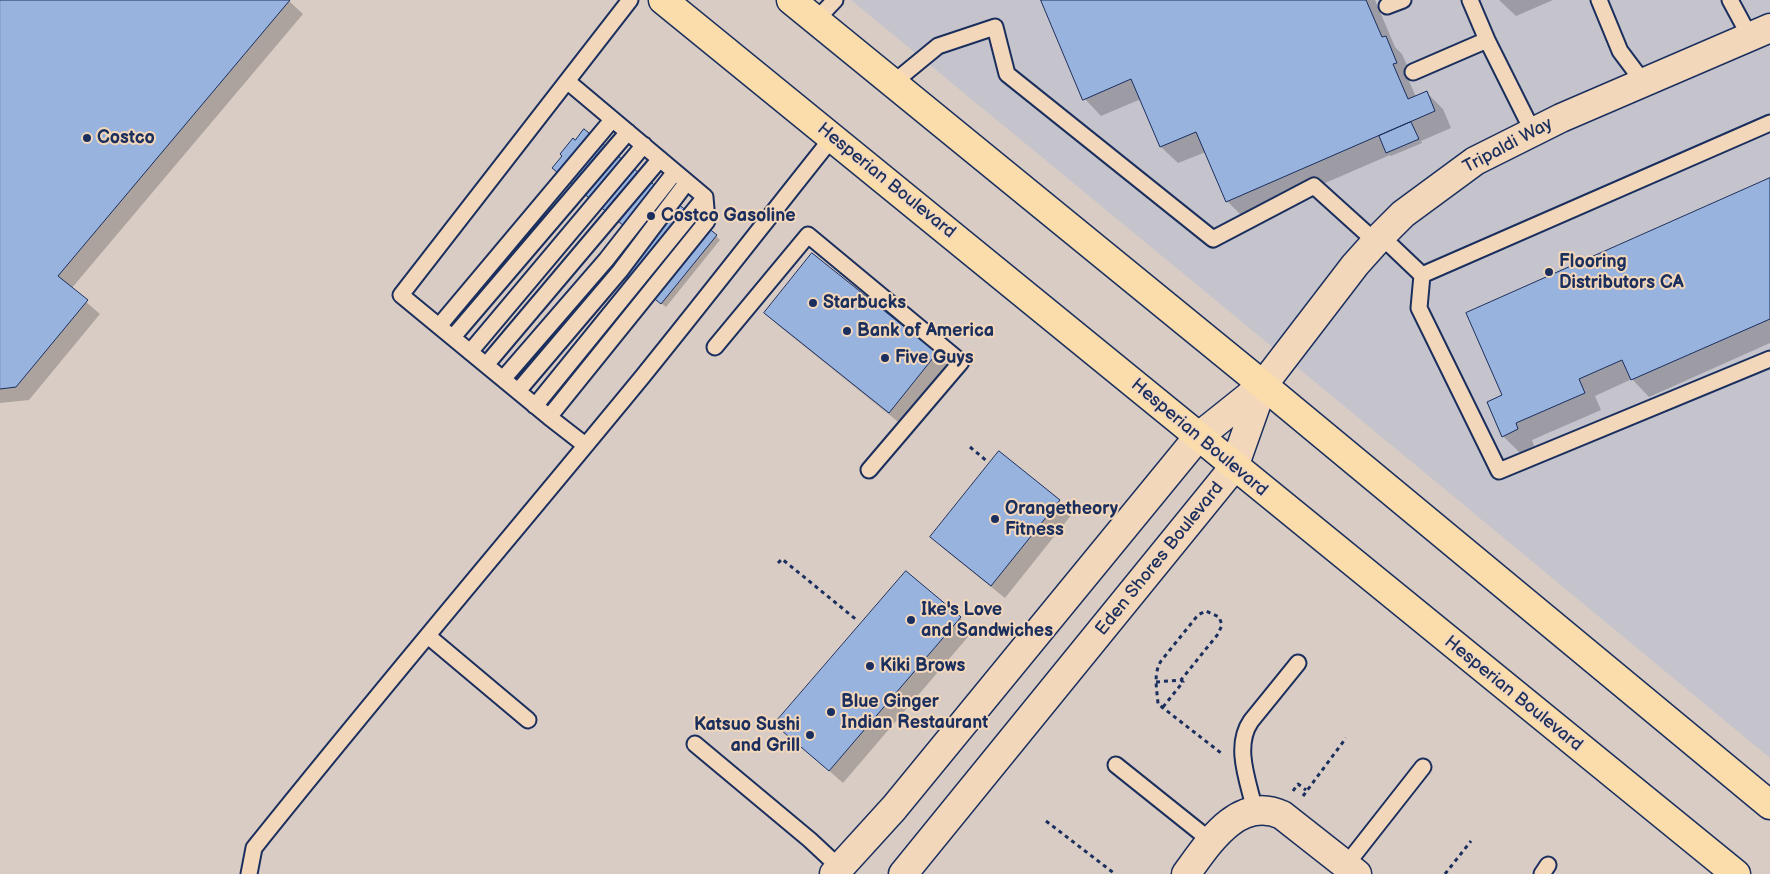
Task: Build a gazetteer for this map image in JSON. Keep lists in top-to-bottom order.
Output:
{
  "streets": {
    "main road": ["Hesperian Boulevard"],
    "street": ["Tripaldi Way", "Eden Shores Boulevard"]
  },
  "crossings": [
    ["Tripaldi Way", "Eden Shores Boulevard"],
    ["Hesperian Boulevard", "Eden Shores Boulevard"]
  ],
  "places": [
    "Costco",
    "Costco Gasoline",
    "Flooring Distributors CA",
    "Starbucks",
    "Bank of America",
    "Five Guys",
    "Orangetheory Fitness",
    "Ike's Love and Sandwiches",
    "Kiki Brows",
    "Blue Ginger Indian Restaurant",
    "Katsuo Sushi and Grill"
  ]
}
